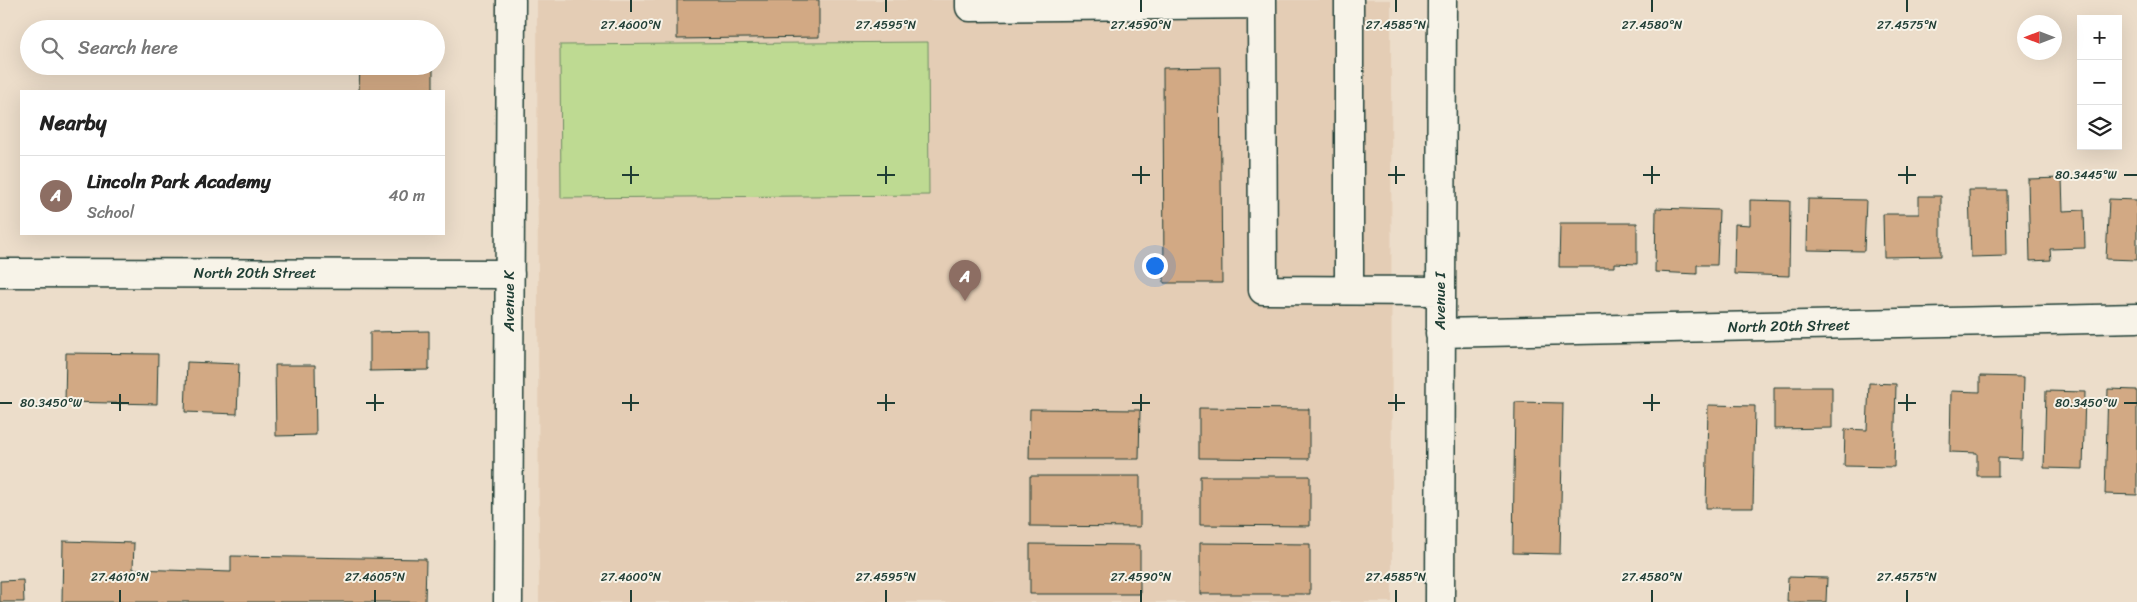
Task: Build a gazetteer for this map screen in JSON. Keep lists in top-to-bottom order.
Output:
{
  "streets": {
    "street": ["North 20th Street", "Avenue K", "Avenue I"]
  },
  "crossings": [
    ["North 20th Street", "Avenue K"],
    ["North 20th Street", "Avenue I"]
  ],
  "north": "left",
  "page": {
    "map_buttons": ["+", "−"],
    "search": "Search here",
    "heading": "Nearby",
    "list": [
      {
        "mark": "A",
        "name": "Lincoln Park Academy",
        "note": "School",
        "value": "40 m"
      }
    ],
    "pins": "A"
  },
  "coordinates": [
    "27.4600°N",
    "27.4595°N",
    "27.4590°N",
    "27.4585°N",
    "27.4580°N",
    "27.4575°N",
    "80.3445°W",
    "80.3450°W",
    "27.4610°N",
    "27.4605°N"
  ]
}
